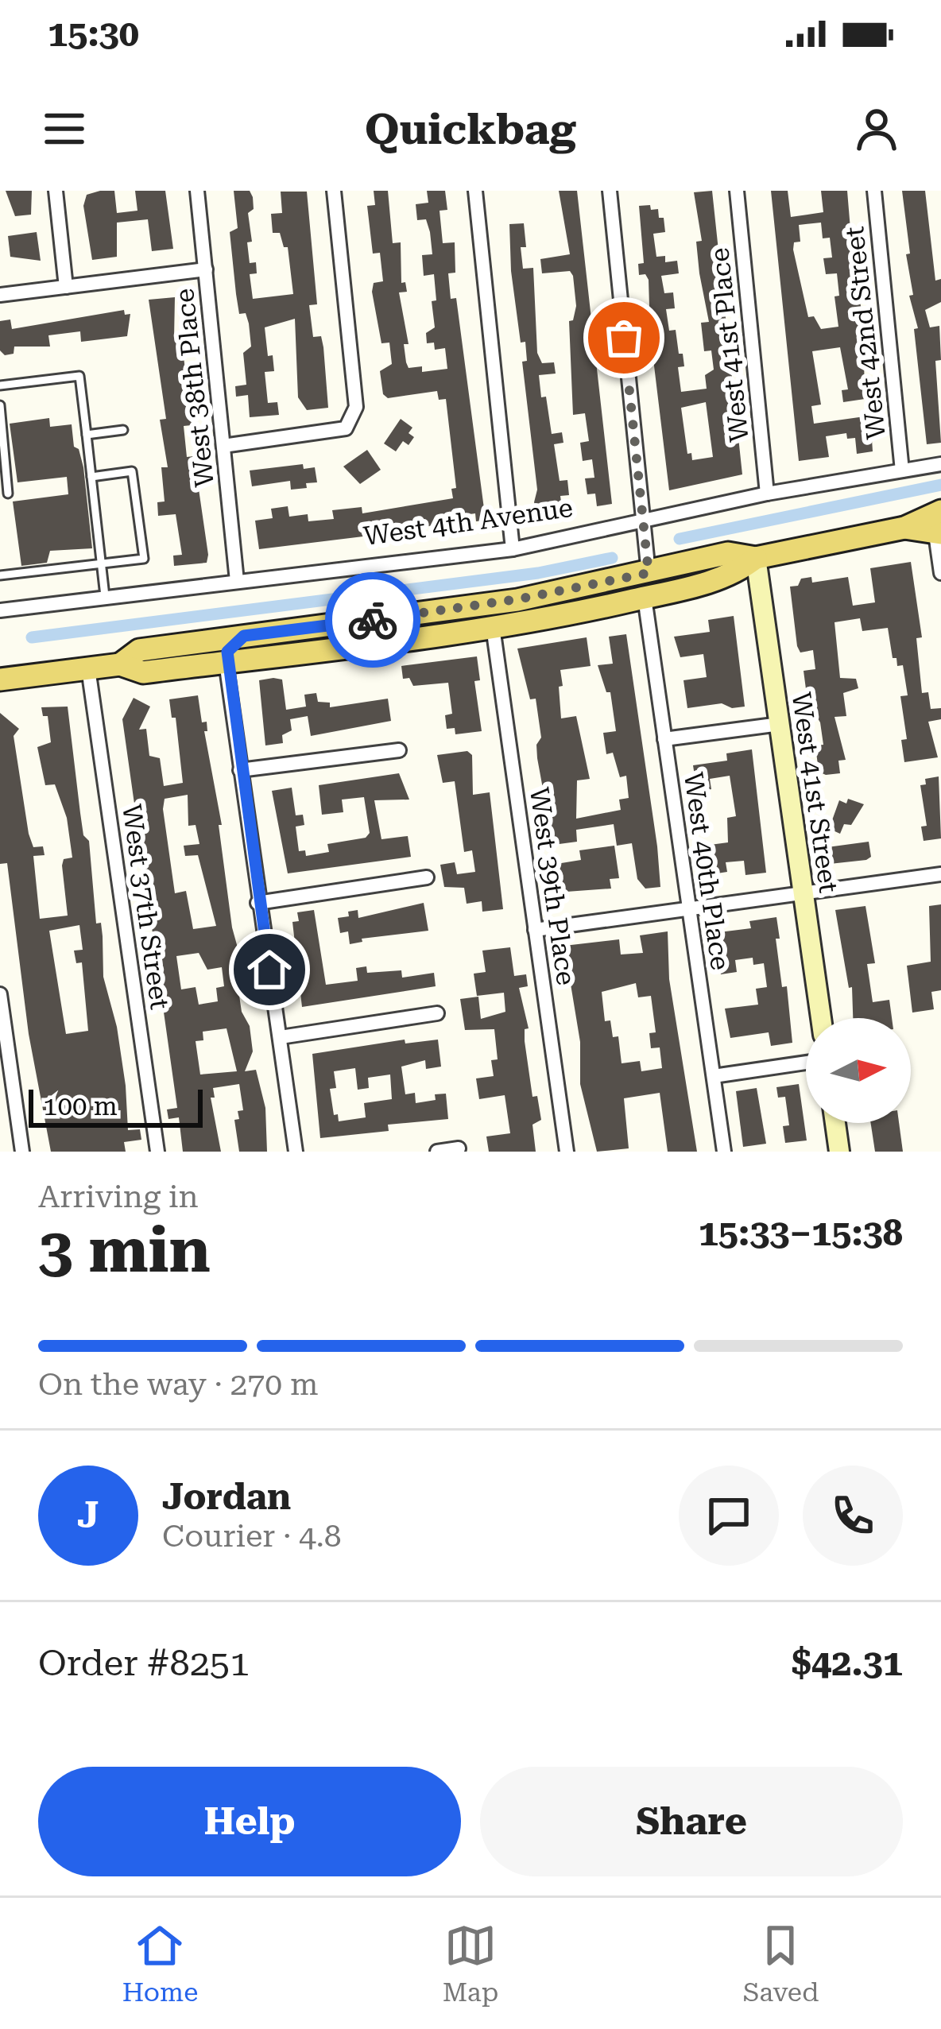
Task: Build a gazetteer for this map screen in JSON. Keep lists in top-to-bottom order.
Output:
{
  "streets": {
    "street": [
      "West 42nd Street",
      "West 41st Place",
      "West 38th Place",
      "West 4th Avenue",
      "West 41st Street",
      "West 40th Place",
      "West 39th Place",
      "West 37th Street"
    ]
  },
  "crossings": [
    ["West 42nd Street", "West 4th Avenue"],
    ["West 41st Place", "West 4th Avenue"],
    ["West 38th Place", "West 4th Avenue"]
  ],
  "scale_bar": "100 m",
  "north": "right",
  "page": {
    "status": "15:30",
    "header": "Quickbag",
    "scale": "100 m",
    "heading": ["3 min", "Arriving in", "15:33–15:38"],
    "panel": [
      "Jordan",
      "Courier · 4.8",
      "Order #8251",
      "$42.31"
    ],
    "bar": "On the way · 270 m",
    "round": "J",
    "buttons": ["Help", "Share"],
    "tabs": ["Home", "Map", "Saved"]
  }
}
